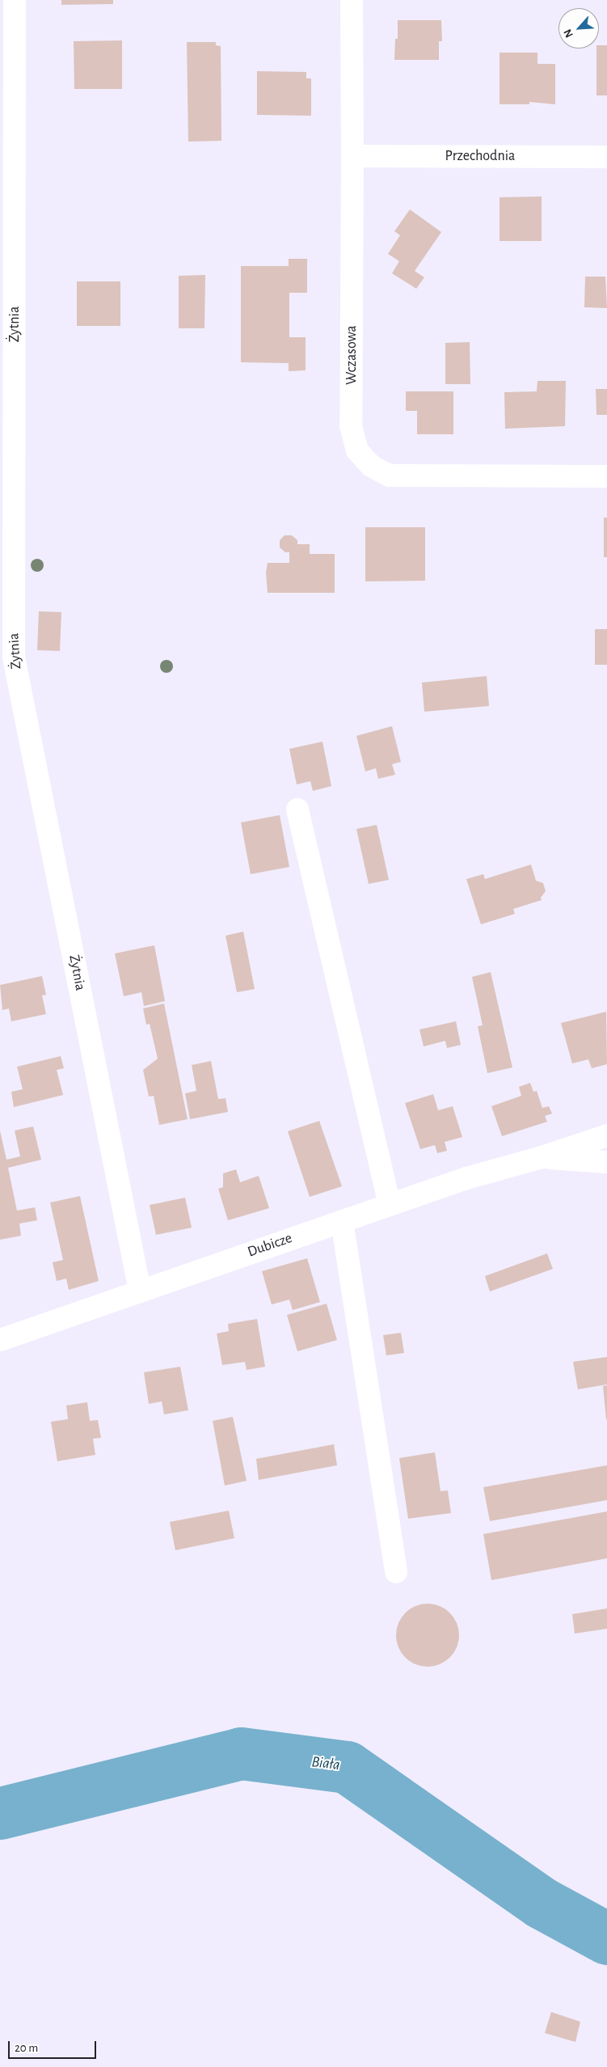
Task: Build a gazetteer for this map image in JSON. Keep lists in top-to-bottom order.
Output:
{
  "streets": {
    "street": [
      "Przechodnia",
      "Żytnia",
      "Wczasowa",
      "Dubicze"
    ]
  },
  "crossings": [
    ["Przechodnia", "Wczasowa"],
    ["Żytnia", "Dubicze"]
  ],
  "water": ["Biała"],
  "scale_bar": "20 m",
  "north": "bottom left"
}
